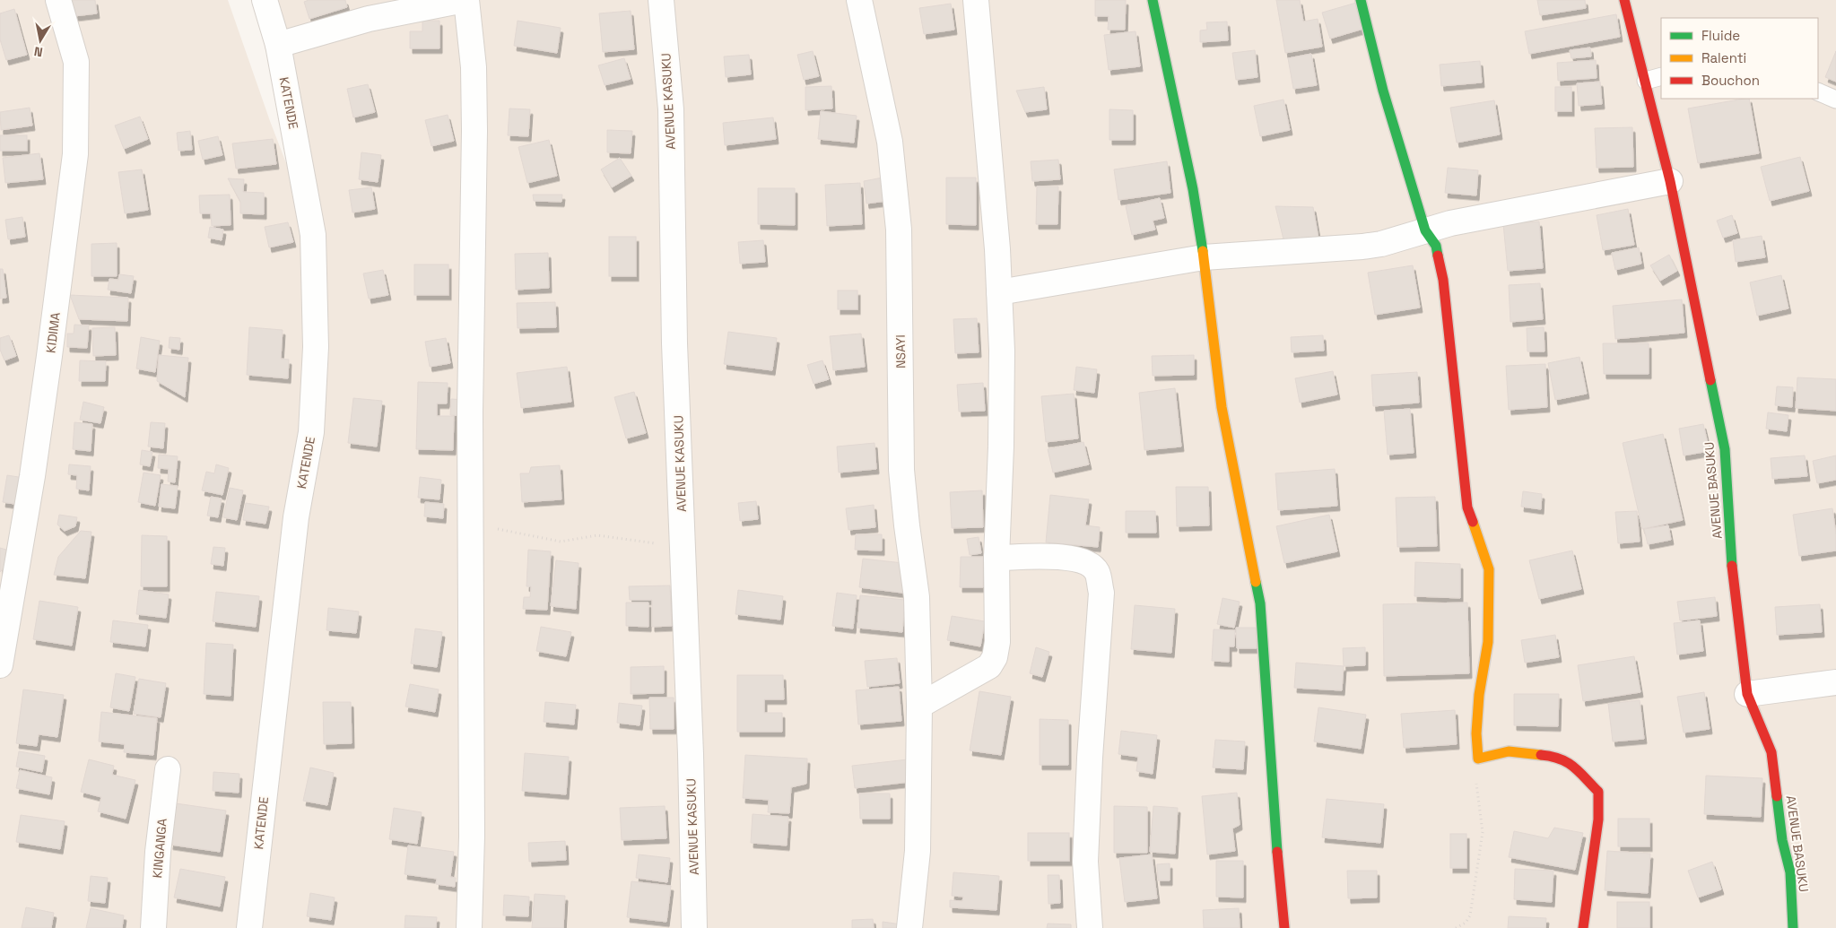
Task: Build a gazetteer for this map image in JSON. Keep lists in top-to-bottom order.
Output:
{
  "streets": {
    "street": [
      "AVENUE KASUKU",
      "KATENDE",
      "KIDIMA",
      "NSAYI",
      "AVENUE BASUKU",
      "KINGANGA"
    ]
  },
  "legend": ["Fluide", "Ralenti", "Bouchon"],
  "north": "bottom"
}
